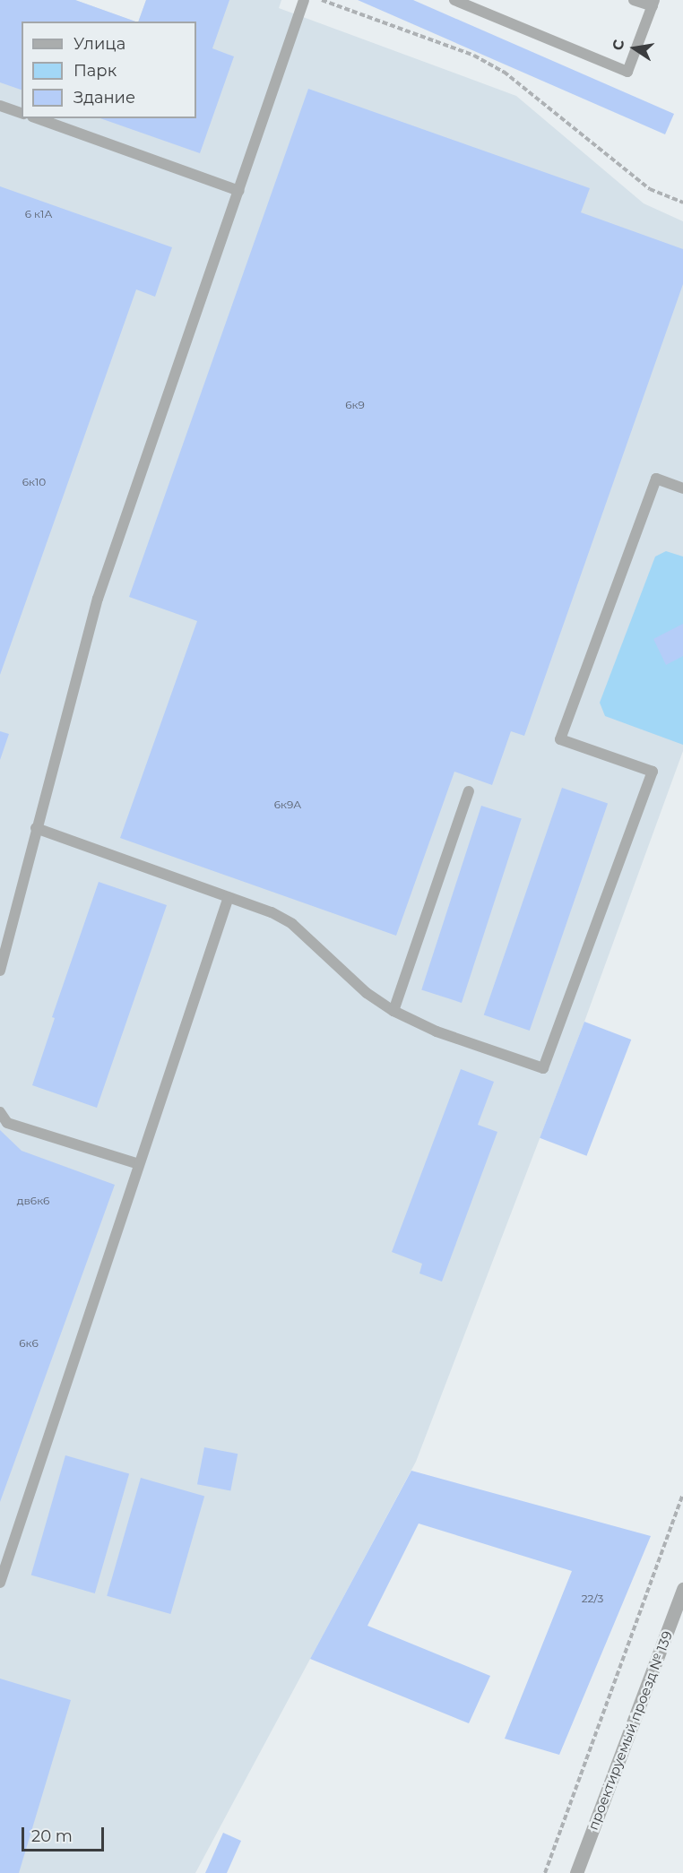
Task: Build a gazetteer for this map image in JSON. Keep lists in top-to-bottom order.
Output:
{
  "streets": {
    "street": ["проектируемый проезд № 139"]
  },
  "house_numbers": [
    "6 к1А",
    "6к9",
    "6к10",
    "6к9А",
    "дв6к6",
    "6к6",
    "22/3"
  ],
  "legend": ["Улица", "Парк", "Здание"],
  "scale_bar": "20 m",
  "north": "left"
}
